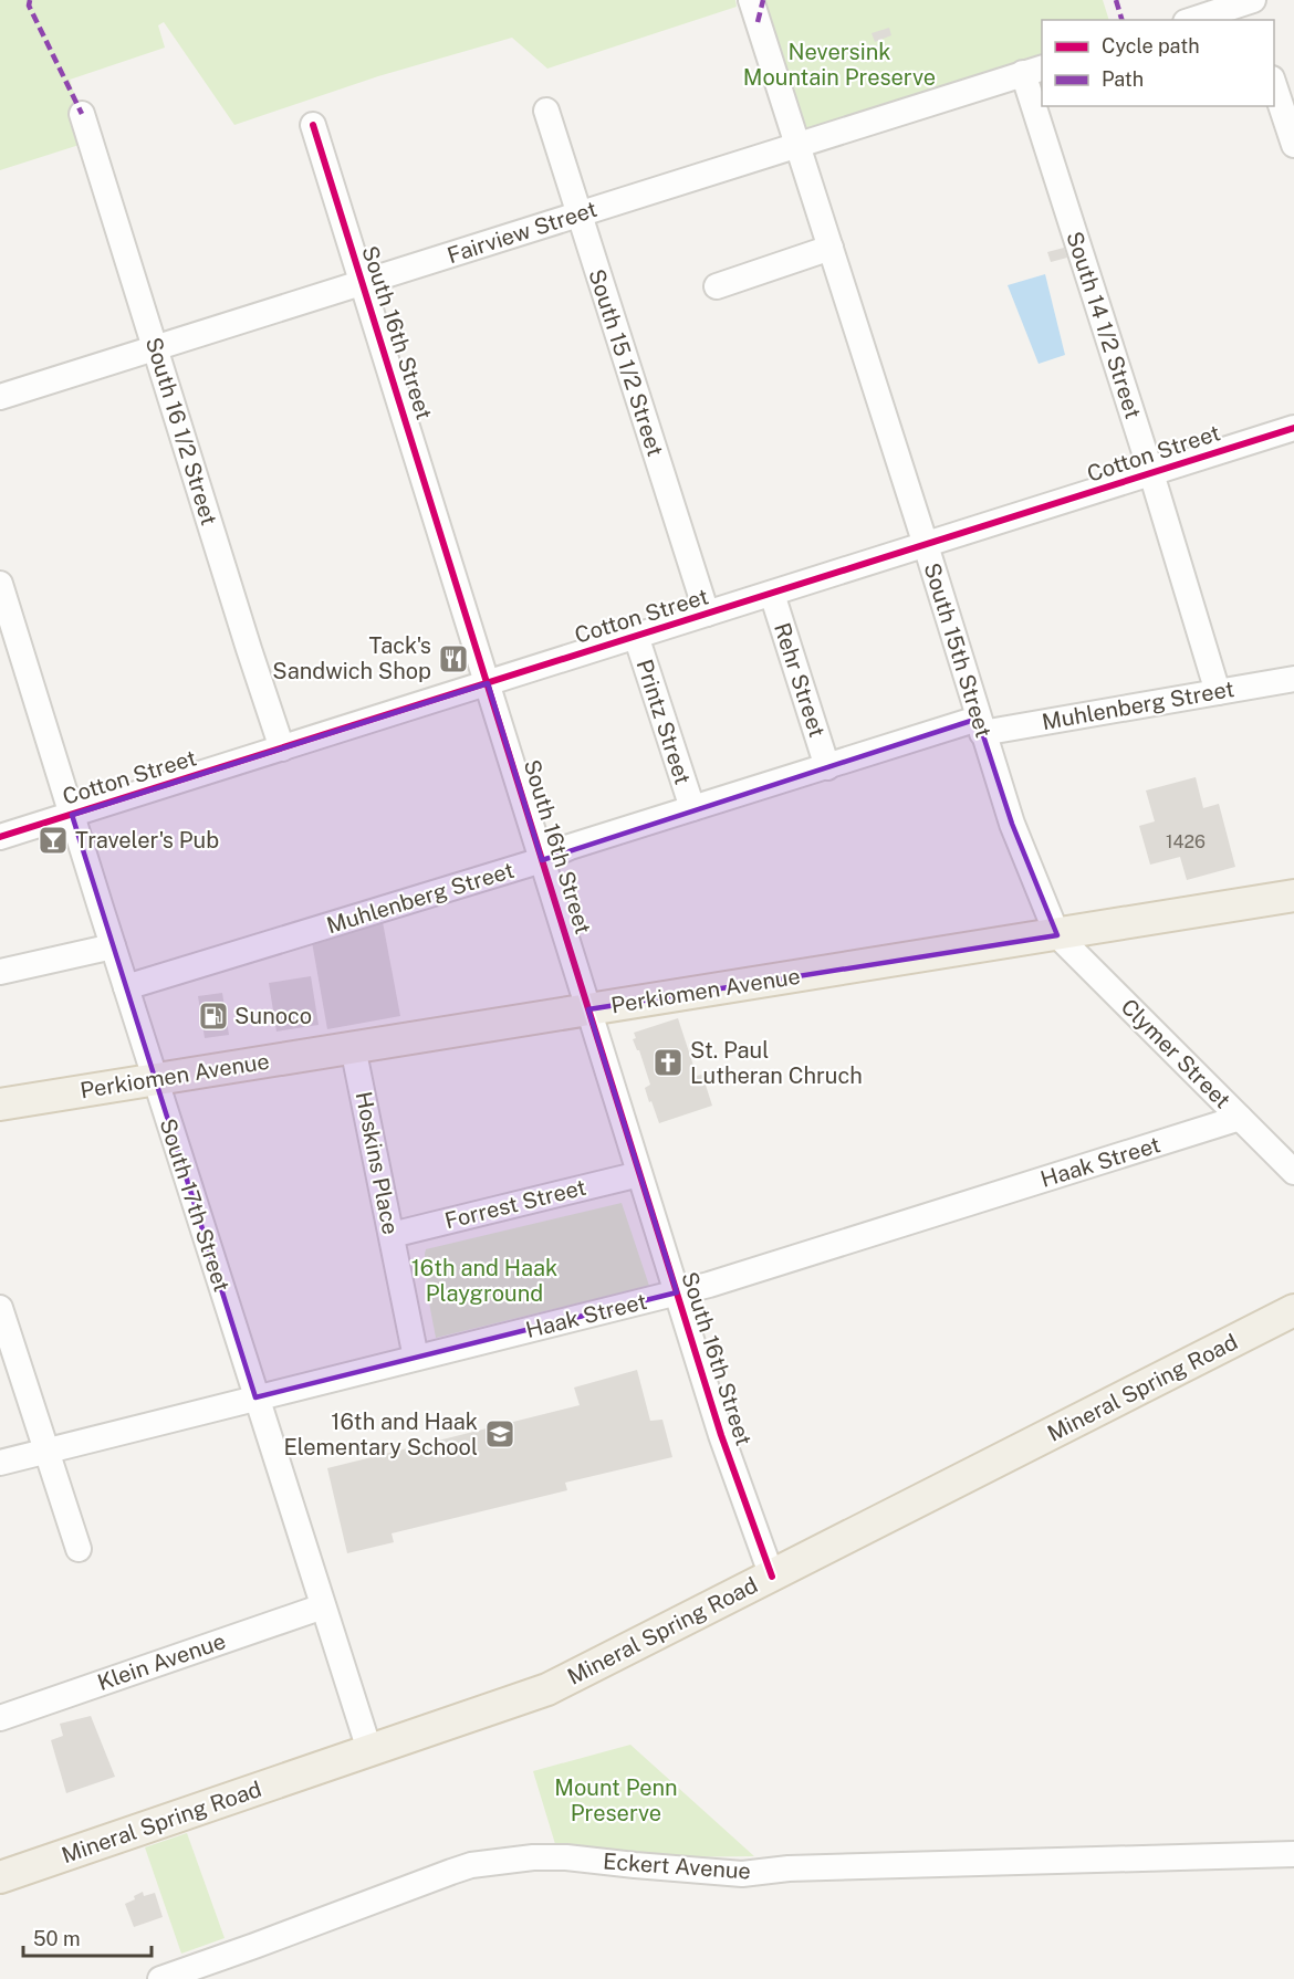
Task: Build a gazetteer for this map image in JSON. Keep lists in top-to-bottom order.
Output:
{
  "streets": {
    "main road": ["Perkiomen Avenue", "Mineral Spring Road"],
    "street": [
      "Fairview Street",
      "South 14 1/2 Street",
      "South 16th Street",
      "South 15 1/2 Street",
      "South 16 1/2 Street",
      "Cotton Street",
      "South 15th Street",
      "Rehr Street",
      "Muhlenberg Street",
      "Printz Street",
      "Clymer Street",
      "Haak Street",
      "Hoskins Place",
      "Forrest Street",
      "South 17th Street",
      "Klein Avenue",
      "Eckert Avenue"
    ]
  },
  "crossings": [
    ["Fairview Street", "South 14 1/2 Street"],
    ["Fairview Street", "South 16th Street"],
    ["Fairview Street", "South 15 1/2 Street"],
    ["Fairview Street", "South 16 1/2 Street"],
    ["Fairview Street", "South 15th Street"],
    ["South 14 1/2 Street", "Cotton Street"],
    ["South 14 1/2 Street", "Muhlenberg Street"],
    ["South 16th Street", "Cotton Street"],
    ["South 16th Street", "Muhlenberg Street"],
    ["South 16th Street", "Perkiomen Avenue"],
    ["South 16th Street", "Haak Street"],
    ["South 16th Street", "Forrest Street"],
    ["South 16th Street", "Mineral Spring Road"],
    ["South 15 1/2 Street", "Cotton Street"],
    ["South 16 1/2 Street", "Cotton Street"],
    ["Cotton Street", "South 15th Street"],
    ["Cotton Street", "Rehr Street"],
    ["Cotton Street", "Printz Street"],
    ["Cotton Street", "South 17th Street"],
    ["South 15th Street", "Muhlenberg Street"],
    ["South 15th Street", "Perkiomen Avenue"],
    ["South 15th Street", "Clymer Street"],
    ["Rehr Street", "Muhlenberg Street"],
    ["Muhlenberg Street", "Printz Street"],
    ["Muhlenberg Street", "South 17th Street"],
    ["Perkiomen Avenue", "Clymer Street"],
    ["Perkiomen Avenue", "Hoskins Place"],
    ["Perkiomen Avenue", "South 17th Street"],
    ["Clymer Street", "Haak Street"],
    ["Haak Street", "Hoskins Place"],
    ["Haak Street", "South 17th Street"],
    ["Hoskins Place", "Forrest Street"],
    ["South 17th Street", "Mineral Spring Road"],
    ["South 17th Street", "Klein Avenue"]
  ],
  "parks": ["Neversink Mountain Preserve", "16th and Haak Playground", "Mount Penn Preserve"],
  "places": {
    "restaurant": ["Tack's Sandwich Shop"],
    "bar": ["Traveler's Pub"],
    "fuel station": ["Sunoco"],
    "church": ["St. Paul Lutheran Chruch"],
    "school or university": ["16th and Haak Elementary School"]
  },
  "house_numbers": ["1426"],
  "legend": ["Cycle path", "Path"],
  "scale_bar": "50 m"
}
